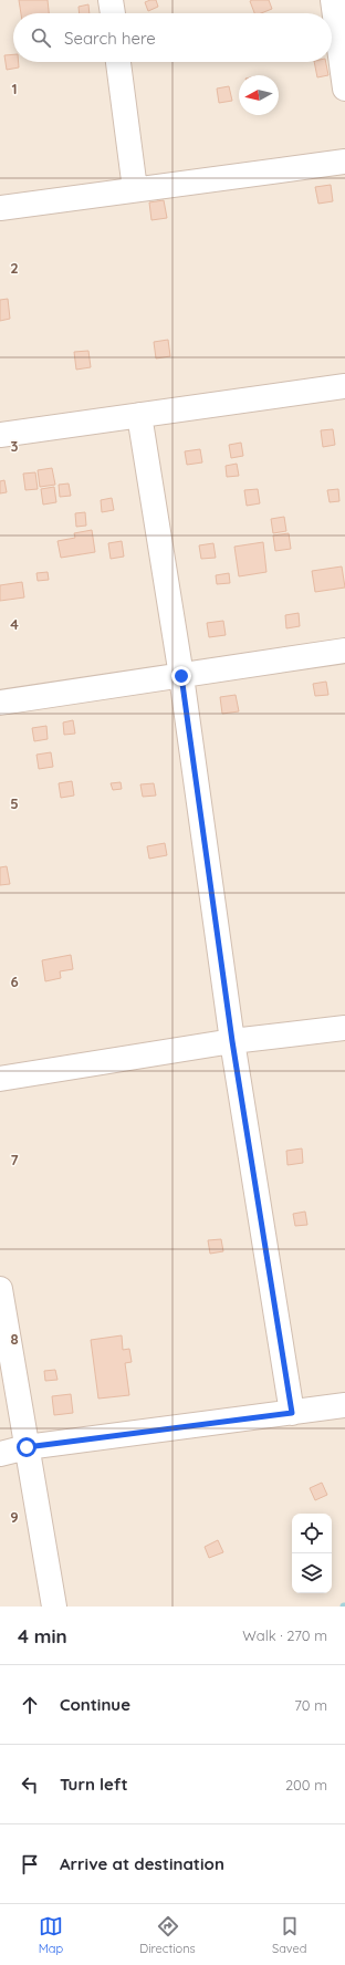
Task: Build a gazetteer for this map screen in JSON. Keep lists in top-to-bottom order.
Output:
{
  "north": "left",
  "page": {
    "search": "Search here",
    "heading": ["4 min", "Walk · 270 m"],
    "list": [
      ["Continue", "70 m"],
      ["Turn left", "200 m"],
      "Arrive at destination"
    ],
    "nav": ["Map", "Directions", "Saved"]
  },
  "grid": {
    "rows": [
      "1",
      "2",
      "3",
      "4",
      "5",
      "6",
      "7",
      "8",
      "9"
    ]
  }
}
